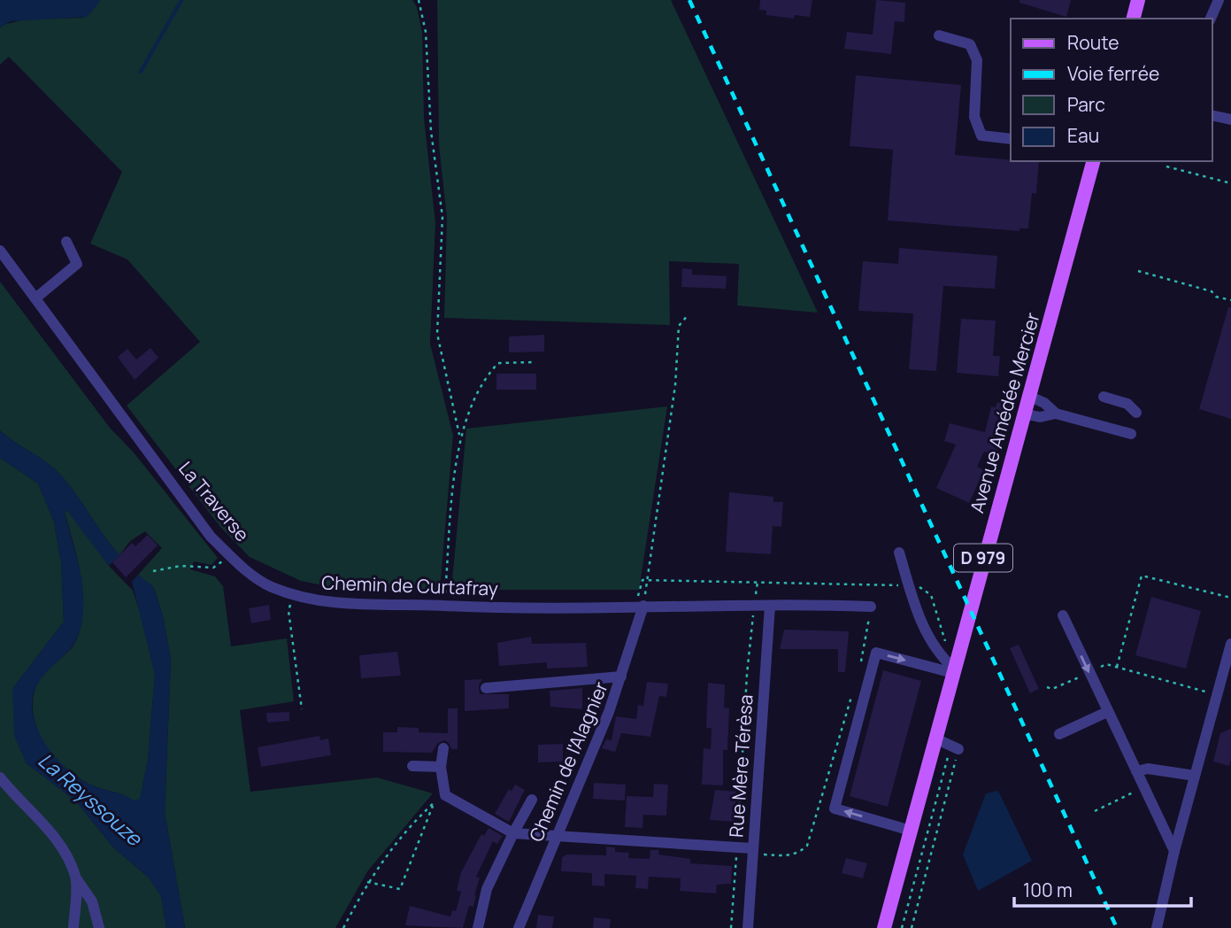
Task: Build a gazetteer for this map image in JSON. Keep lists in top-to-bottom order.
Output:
{
  "streets": {
    "main road": ["Avenue Amédée Mercier", "D 979"],
    "street": ["Chemin de Curtafray", "Chemin de l'Alagnier", "Rue Mère Térèsa"]
  },
  "crossings": [
    ["Chemin de Curtafray", "Chemin de l'Alagnier"],
    ["Chemin de Curtafray", "Rue Mère Térèsa"]
  ],
  "water": ["La Reyssouze"],
  "legend": [
    "Route",
    "Voie ferrée",
    "Parc",
    "Eau"
  ],
  "scale_bar": "100 m"
}
